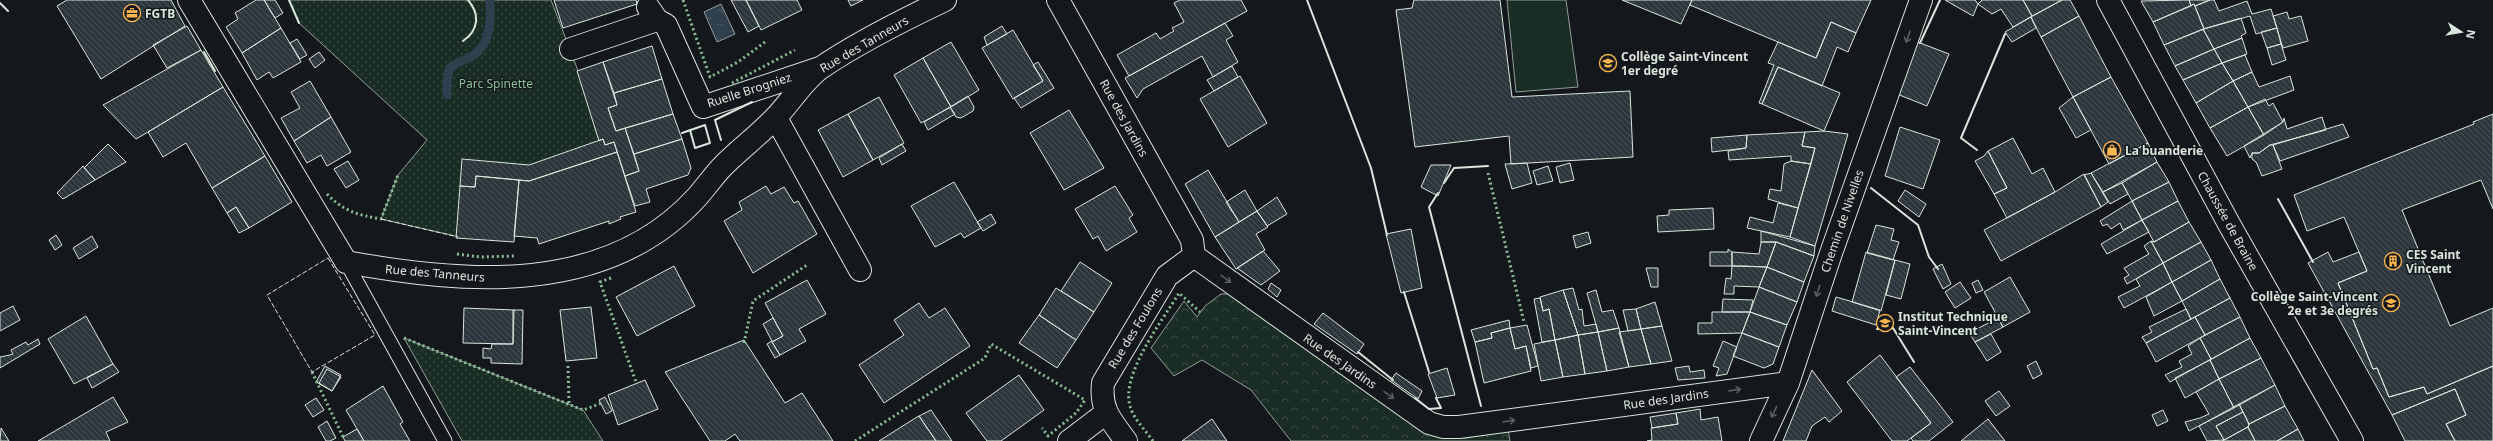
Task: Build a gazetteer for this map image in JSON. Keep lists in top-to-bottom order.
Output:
{
  "streets": {
    "street": [
      "Rue des Tanneurs",
      "Ruelle Brogniez",
      "Rue des Jardins",
      "Chemin de Nivelles",
      "Chaussée de Braine",
      "Rue des Foulons"
    ]
  },
  "crossings": [
    ["Rue des Tanneurs", "Ruelle Brogniez"],
    ["Rue des Jardins", "Chemin de Nivelles"],
    ["Rue des Jardins", "Rue des Foulons"]
  ],
  "one_way": ["Rue des Jardins", "Chemin de Nivelles"],
  "parks": ["Parc Spinette"],
  "places": {
    "office": ["FGTB"],
    "school or university": ["Collège Saint-Vincent 1er degré", "Collège Saint-Vincent 2e et 3e degrés", "Institut Technique Saint-Vincent"],
    "shop": ["La buanderie"],
    "building": ["CES Saint Vincent"]
  },
  "north": "right"
}
